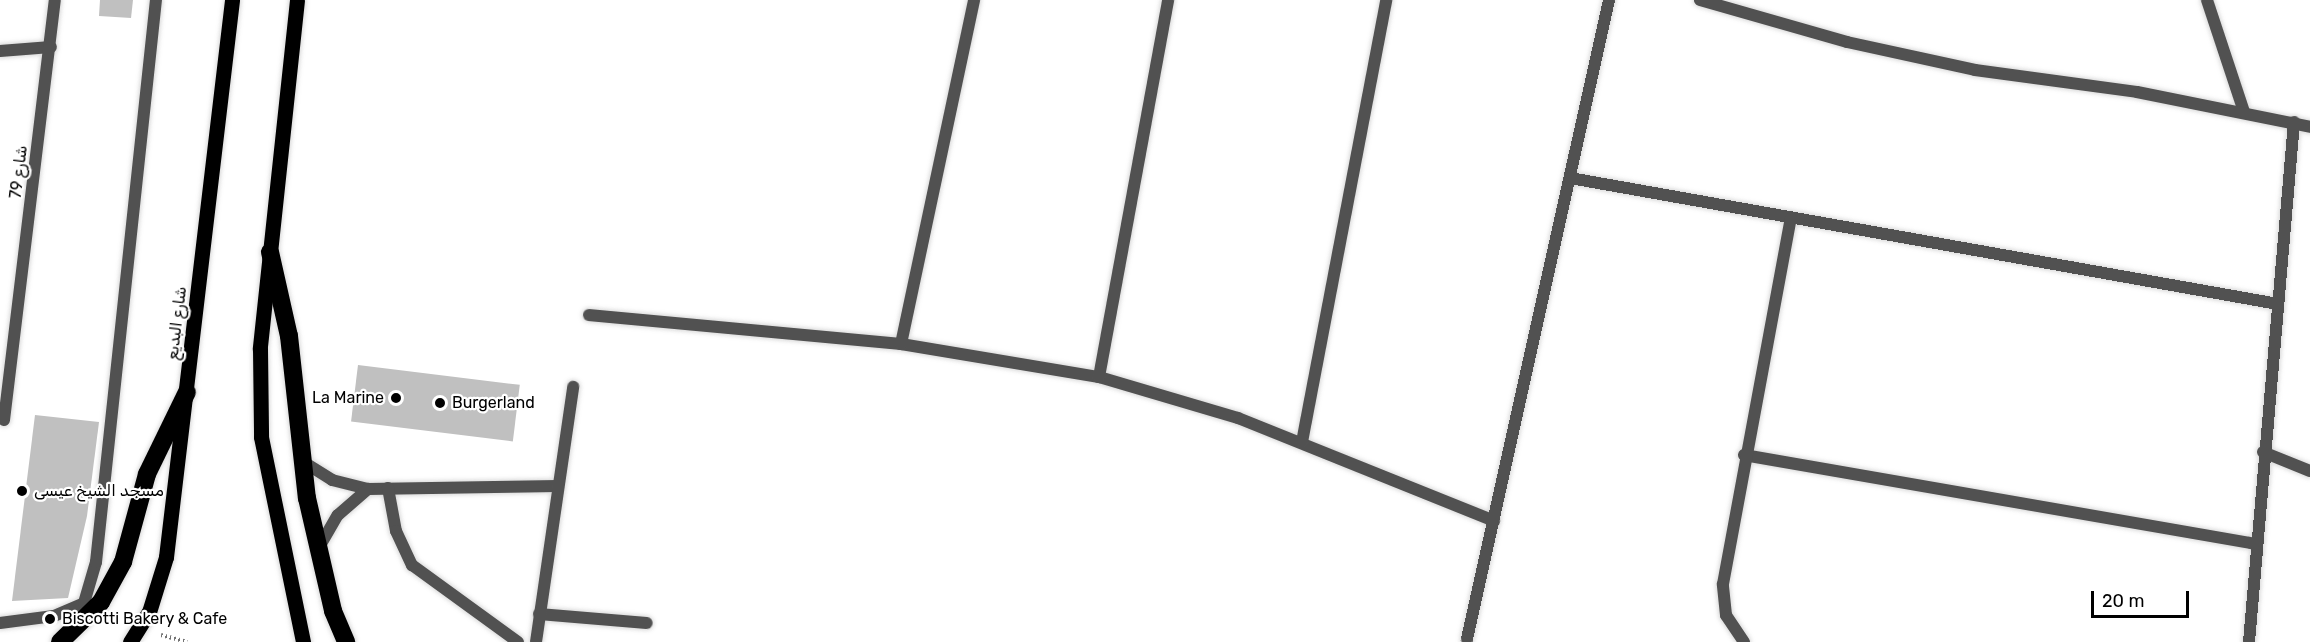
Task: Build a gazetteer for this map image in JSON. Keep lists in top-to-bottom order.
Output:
{
  "streets": {
    "main road": ["شارع البديع"],
    "street": ["شارع 79"]
  },
  "places": [
    "La Marine",
    "Burgerland",
    "مسجد الشيخ عيسى",
    "Biscotti Bakery & Cafe"
  ],
  "scale_bar": "20 m"
}
